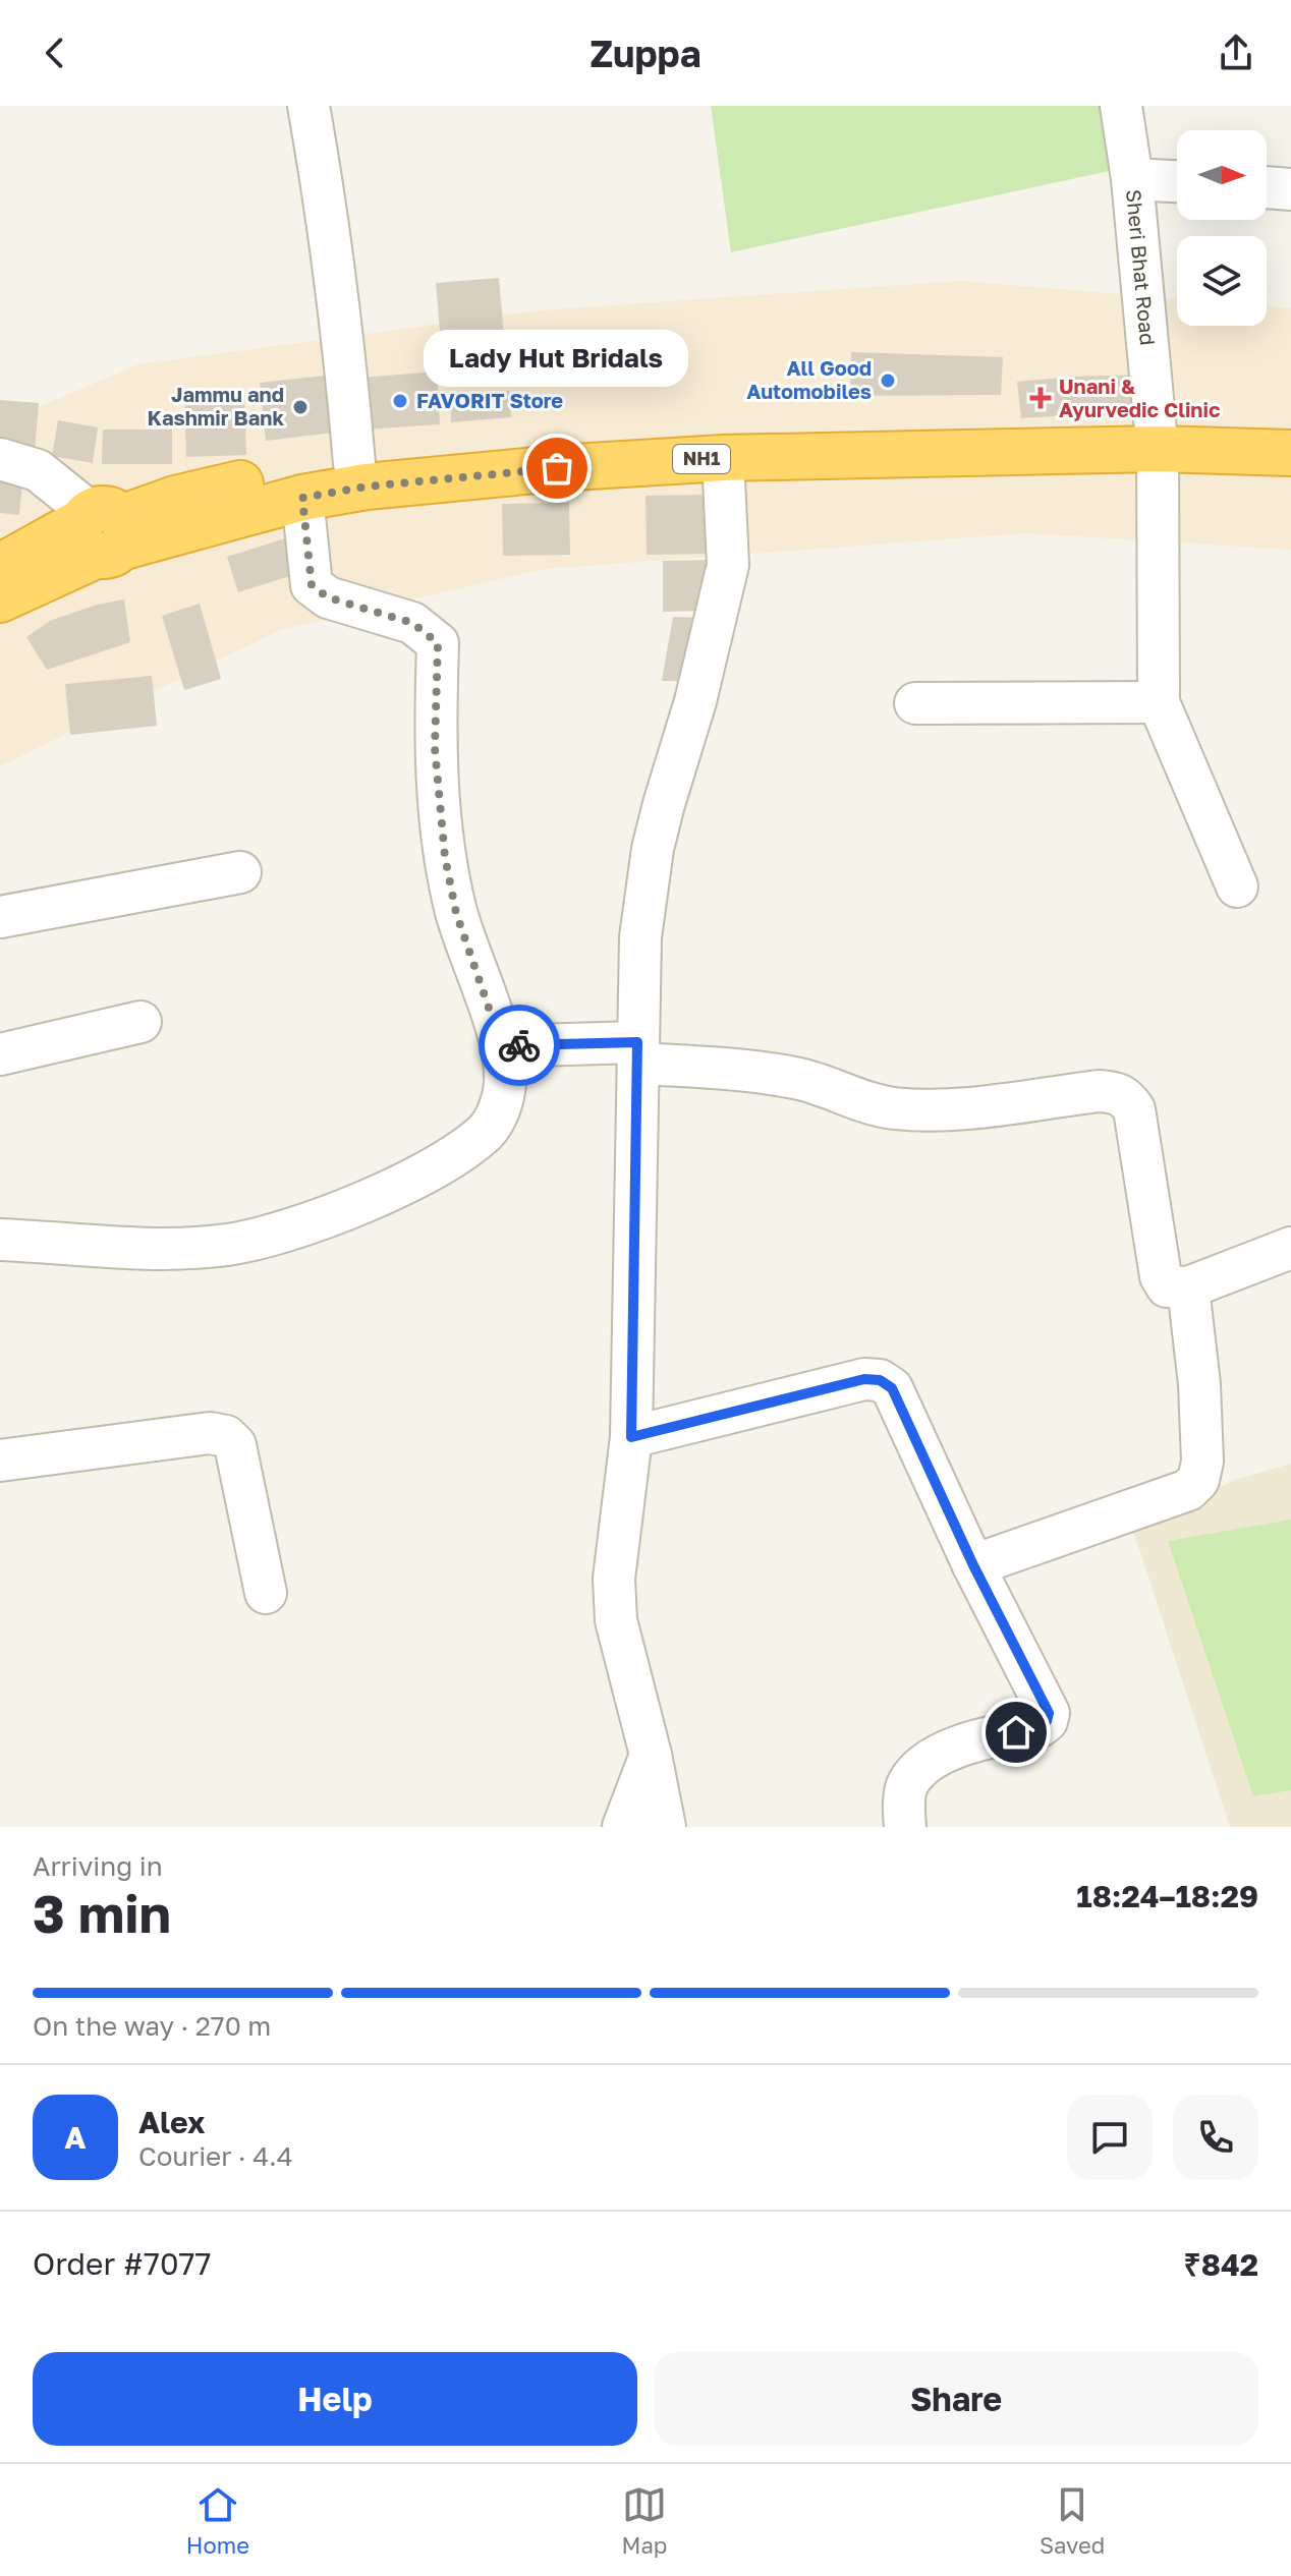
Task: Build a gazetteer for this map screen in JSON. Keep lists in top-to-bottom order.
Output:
{
  "streets": {
    "highway": ["NH1"],
    "street": ["Sheri Bhat Road"]
  },
  "crossings": [
    ["Sheri Bhat Road", "NH1"]
  ],
  "places": {
    "other": [
      "All Good Automobiles",
      "FAVORIT Store",
      "Jammu and Kashmir Bank",
      "Lady Hut Bridals"
    ],
    "health": ["Unani & Ayurvedic Clinic"]
  },
  "north": "right",
  "page": {
    "header": "Zuppa",
    "bubble": "Lady Hut Bridals",
    "heading": ["3 min", "Arriving in", "18:24–18:29"],
    "panel": [
      "Alex",
      "Courier · 4.4",
      "Order #7077",
      "₹842"
    ],
    "bar": "On the way · 270 m",
    "round": "A",
    "buttons": ["Help", "Share"],
    "tabs": ["Home", "Map", "Saved"]
  }
}
